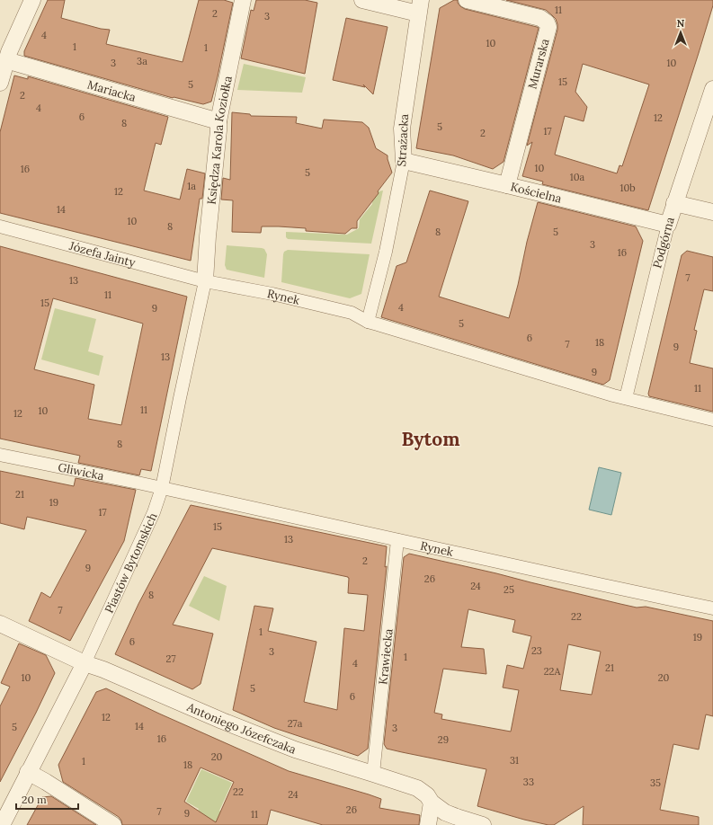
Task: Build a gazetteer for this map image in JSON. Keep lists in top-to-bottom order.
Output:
{
  "streets": {
    "street": [
      "Murarska",
      "Mariacka",
      "Księdza Karola Koziołka",
      "Strażacka",
      "Kościelna",
      "Podgórna",
      "Józefa Jainty",
      "Rynek",
      "Gliwicka",
      "Piastów Bytomskich",
      "Krawiecka",
      "Antoniego Józefczaka"
    ]
  },
  "crossings": [
    ["Murarska", "Kościelna"],
    ["Mariacka", "Księdza Karola Koziołka"],
    ["Księdza Karola Koziołka", "Józefa Jainty"],
    ["Księdza Karola Koziołka", "Rynek"],
    ["Księdza Karola Koziołka", "Piastów Bytomskich"],
    ["Strażacka", "Kościelna"],
    ["Strażacka", "Rynek"],
    ["Kościelna", "Podgórna"],
    ["Podgórna", "Rynek"],
    ["Józefa Jainty", "Rynek"],
    ["Józefa Jainty", "Piastów Bytomskich"],
    ["Rynek", "Gliwicka"],
    ["Rynek", "Piastów Bytomskich"],
    ["Rynek", "Krawiecka"],
    ["Gliwicka", "Piastów Bytomskich"],
    ["Piastów Bytomskich", "Antoniego Józefczaka"],
    ["Krawiecka", "Antoniego Józefczaka"]
  ],
  "districts": ["Bytom"],
  "house_numbers": [
    "11",
    "2",
    "3",
    "4",
    "10",
    "1",
    "1",
    "3a",
    "3",
    "10",
    "15",
    "5",
    "2",
    "4",
    "6",
    "12",
    "8",
    "5",
    "17",
    "2",
    "10",
    "16",
    "5",
    "10a",
    "1a",
    "10b",
    "12",
    "14",
    "10",
    "8",
    "8",
    "5",
    "3",
    "16",
    "7",
    "13",
    "11",
    "15",
    "4",
    "9",
    "5",
    "6",
    "18",
    "7",
    "9",
    "13",
    "9",
    "11",
    "11",
    "10",
    "12",
    "8",
    "21",
    "19",
    "17",
    "15",
    "13",
    "2",
    "9",
    "26",
    "24",
    "25",
    "8",
    "7",
    "22",
    "1",
    "19",
    "6",
    "23",
    "3",
    "1",
    "27",
    "4",
    "21",
    "22A",
    "10",
    "20",
    "5",
    "6",
    "12",
    "27a",
    "14",
    "5",
    "3",
    "16",
    "29",
    "20",
    "31",
    "1",
    "18",
    "33",
    "35",
    "22",
    "24",
    "26",
    "7",
    "9",
    "11"
  ],
  "scale_bar": "20 m",
  "north": "top"
}
